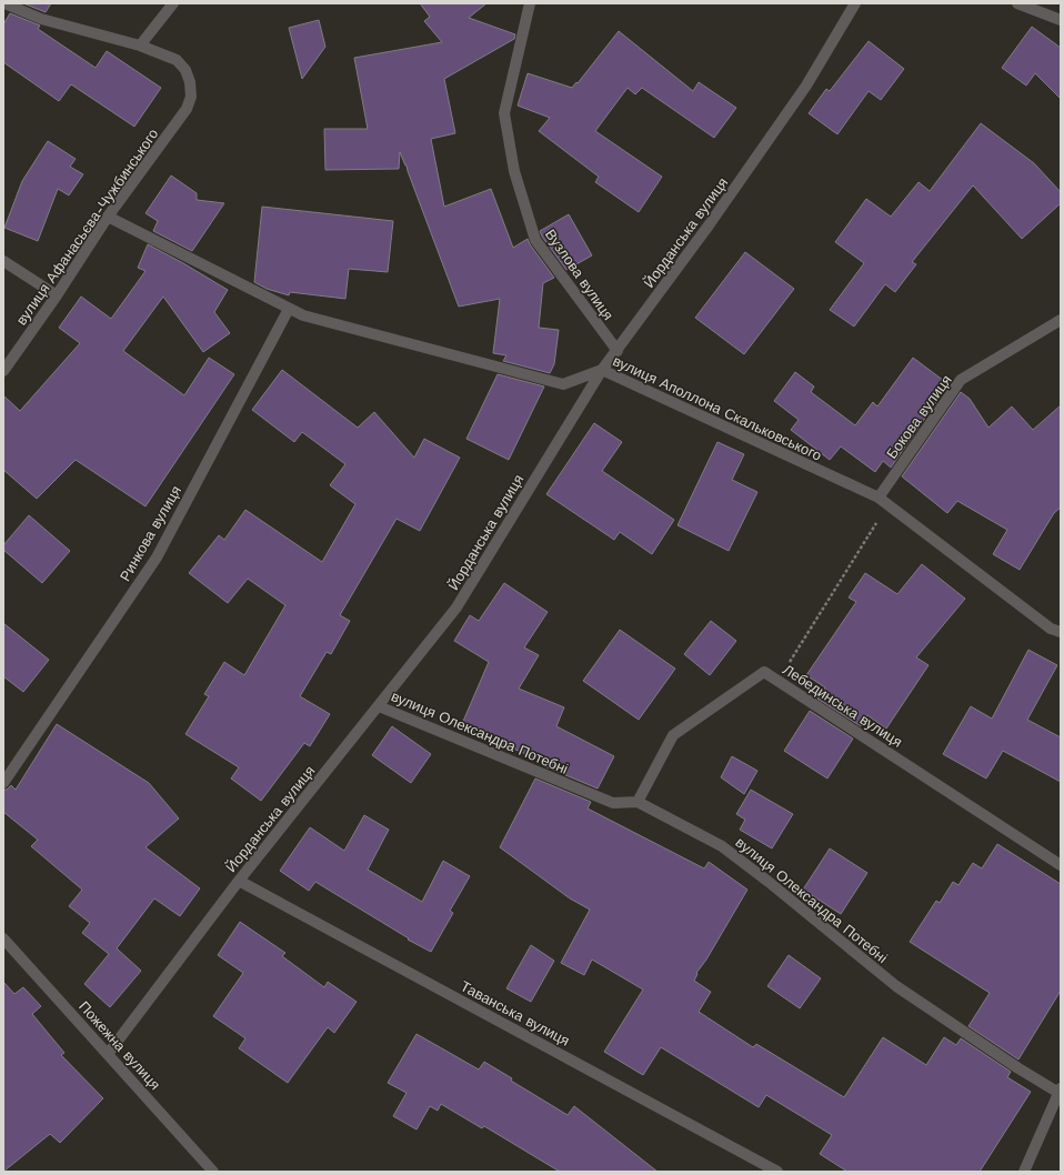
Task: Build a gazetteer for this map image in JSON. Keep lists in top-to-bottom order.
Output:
{
  "streets": {
    "street": [
      "вулиця Афанасьєва-Чужбинського",
      "Йорданська вулиця",
      "Вузлова вулиця",
      "вулиця Аполлона Скальковського",
      "Бокова вулиця",
      "Ринкова вулиця",
      "Лебединська вулиця",
      "вулиця Олександра Потебні",
      "Таванська вулиця",
      "Пожежна вулиця"
    ]
  },
  "crossings": [
    ["вулиця Афанасьєва-Чужбинського", "вулиця Аполлона Скальковського"],
    ["Йорданська вулиця", "Вузлова вулиця"],
    ["Йорданська вулиця", "вулиця Аполлона Скальковського"],
    ["Йорданська вулиця", "вулиця Олександра Потебні"],
    ["Йорданська вулиця", "Таванська вулиця"],
    ["Йорданська вулиця", "Пожежна вулиця"],
    ["вулиця Аполлона Скальковського", "Бокова вулиця"],
    ["вулиця Аполлона Скальковського", "Ринкова вулиця"],
    ["Лебединська вулиця", "вулиця Олександра Потебні"]
  ]
}
